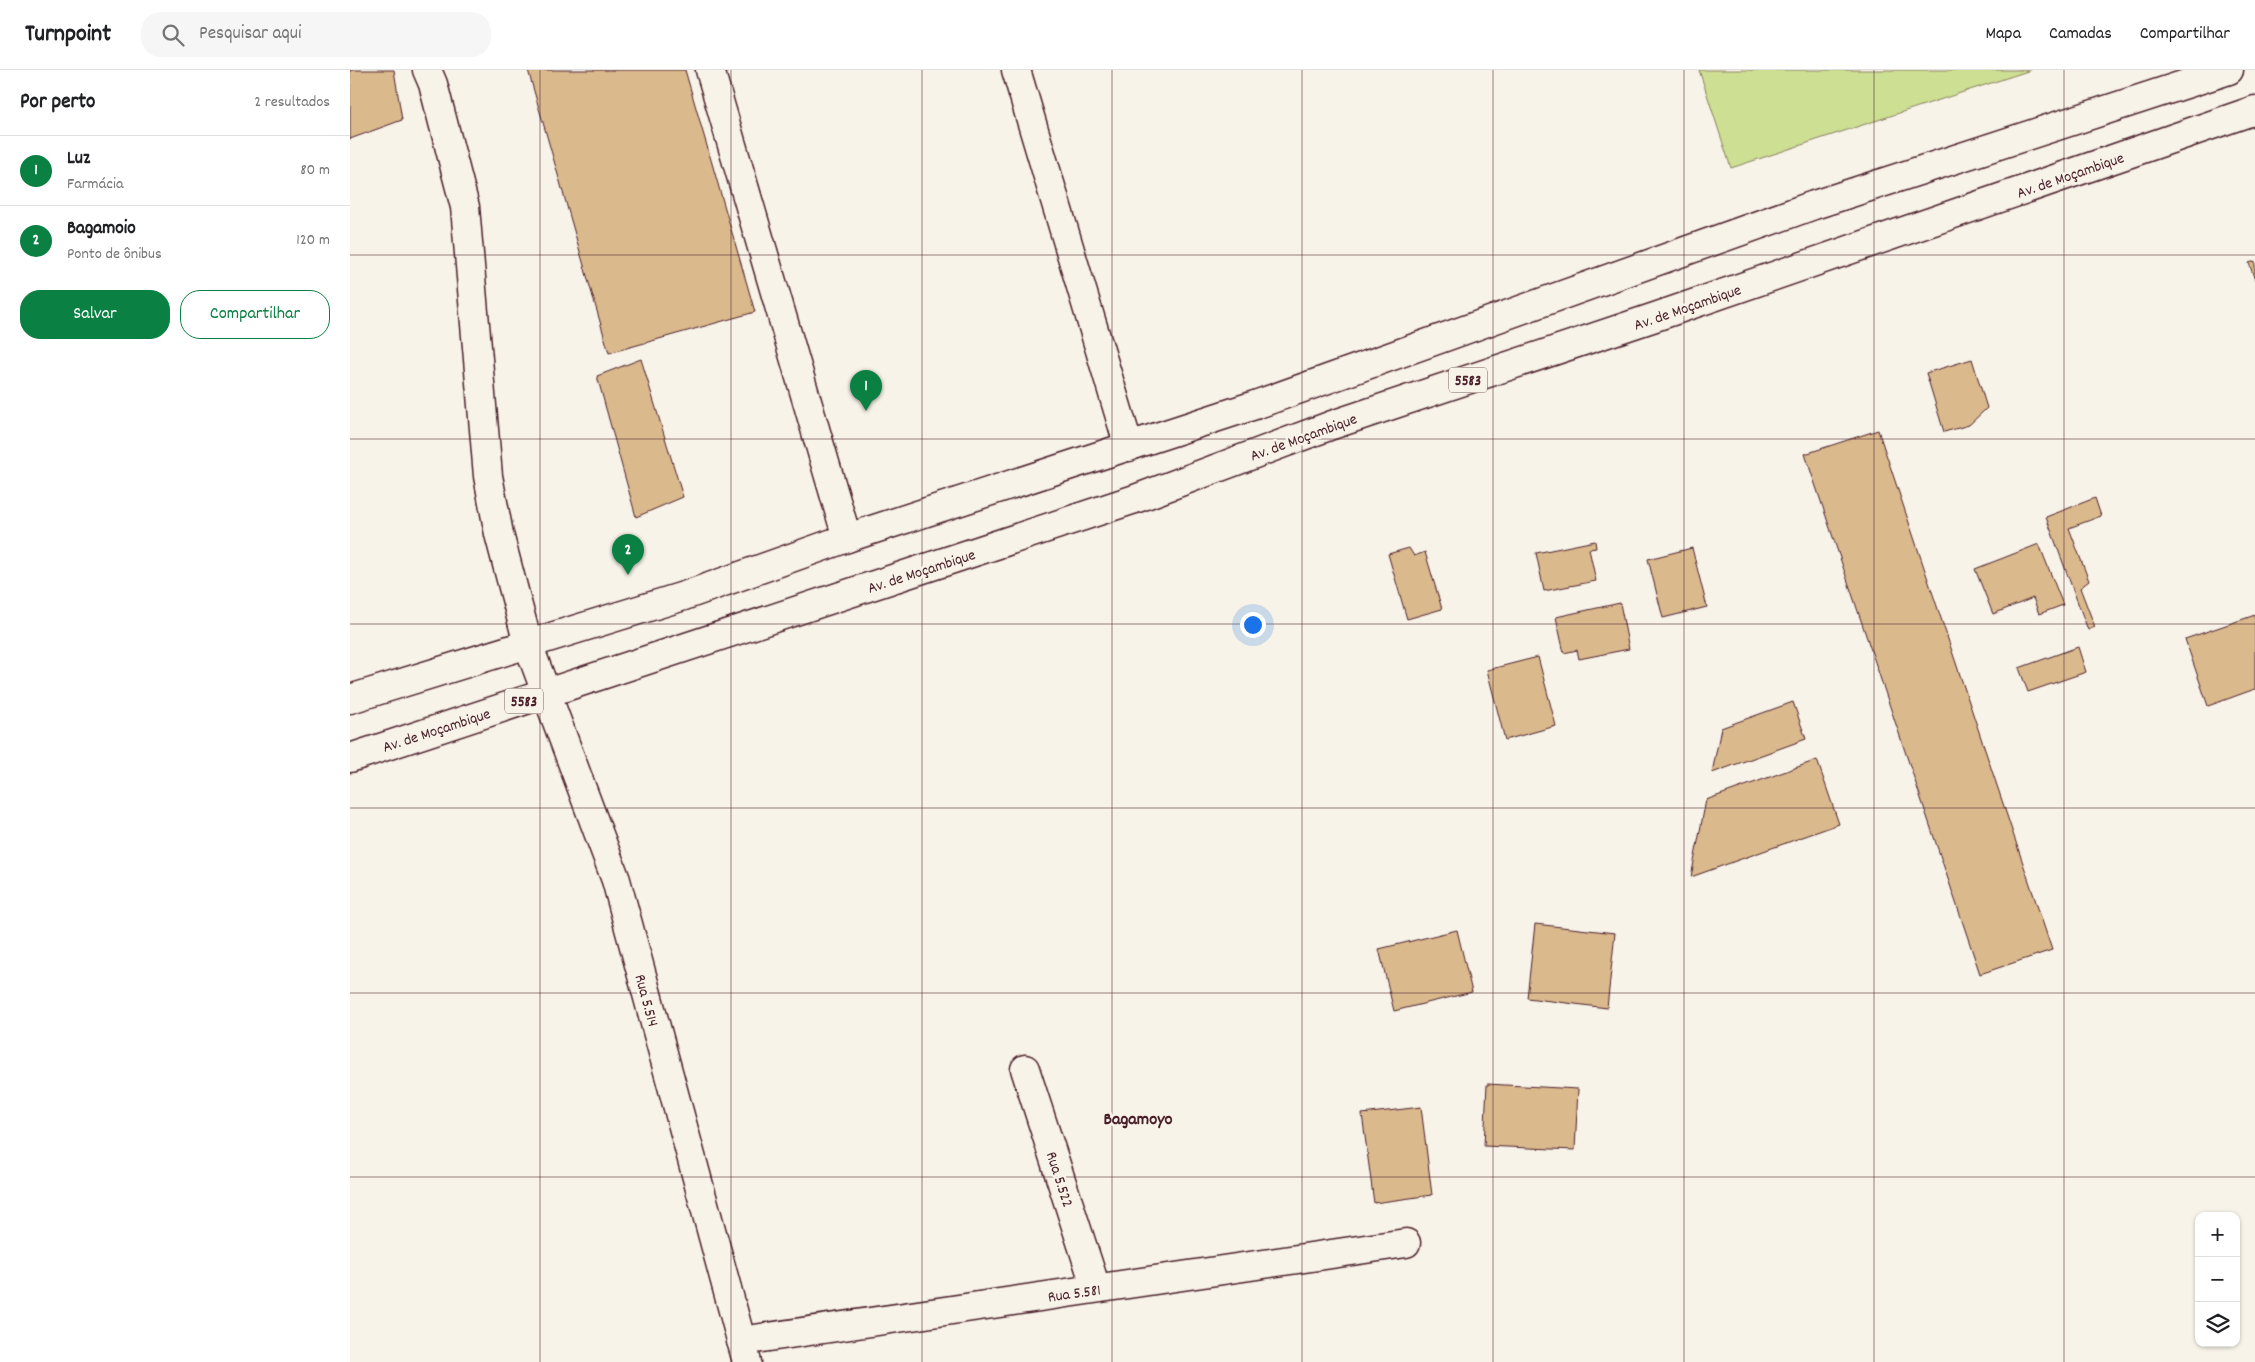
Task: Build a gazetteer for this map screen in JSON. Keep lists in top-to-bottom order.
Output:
{
  "streets": {
    "main road": [
      "Av. de Moçambique",
      "5583",
      "Rua 5.514",
      "Rua 5.522",
      "Rua 5.581"
    ]
  },
  "crossings": [
    ["Av. de Moçambique", "Rua 5.514"],
    ["Rua 5.514", "Rua 5.581"],
    ["Rua 5.522", "Rua 5.581"]
  ],
  "districts": ["Bagamoyo"],
  "page": {
    "header": "Turnpoint",
    "search": "Pesquisar aqui",
    "nav": ["Mapa", "Camadas", "Compartilhar"],
    "heading": ["Por perto", "2 resultados"],
    "list": [
      {
        "mark": "1",
        "name": "Luz",
        "note": "Farmácia",
        "value": "80 m"
      },
      {
        "mark": "2",
        "name": "Bagamoio",
        "note": "Ponto de ônibus",
        "value": "120 m"
      }
    ],
    "buttons": ["Salvar", "Compartilhar"],
    "pins": ["1", "2"],
    "map_buttons": ["+", "−"]
  }
}
